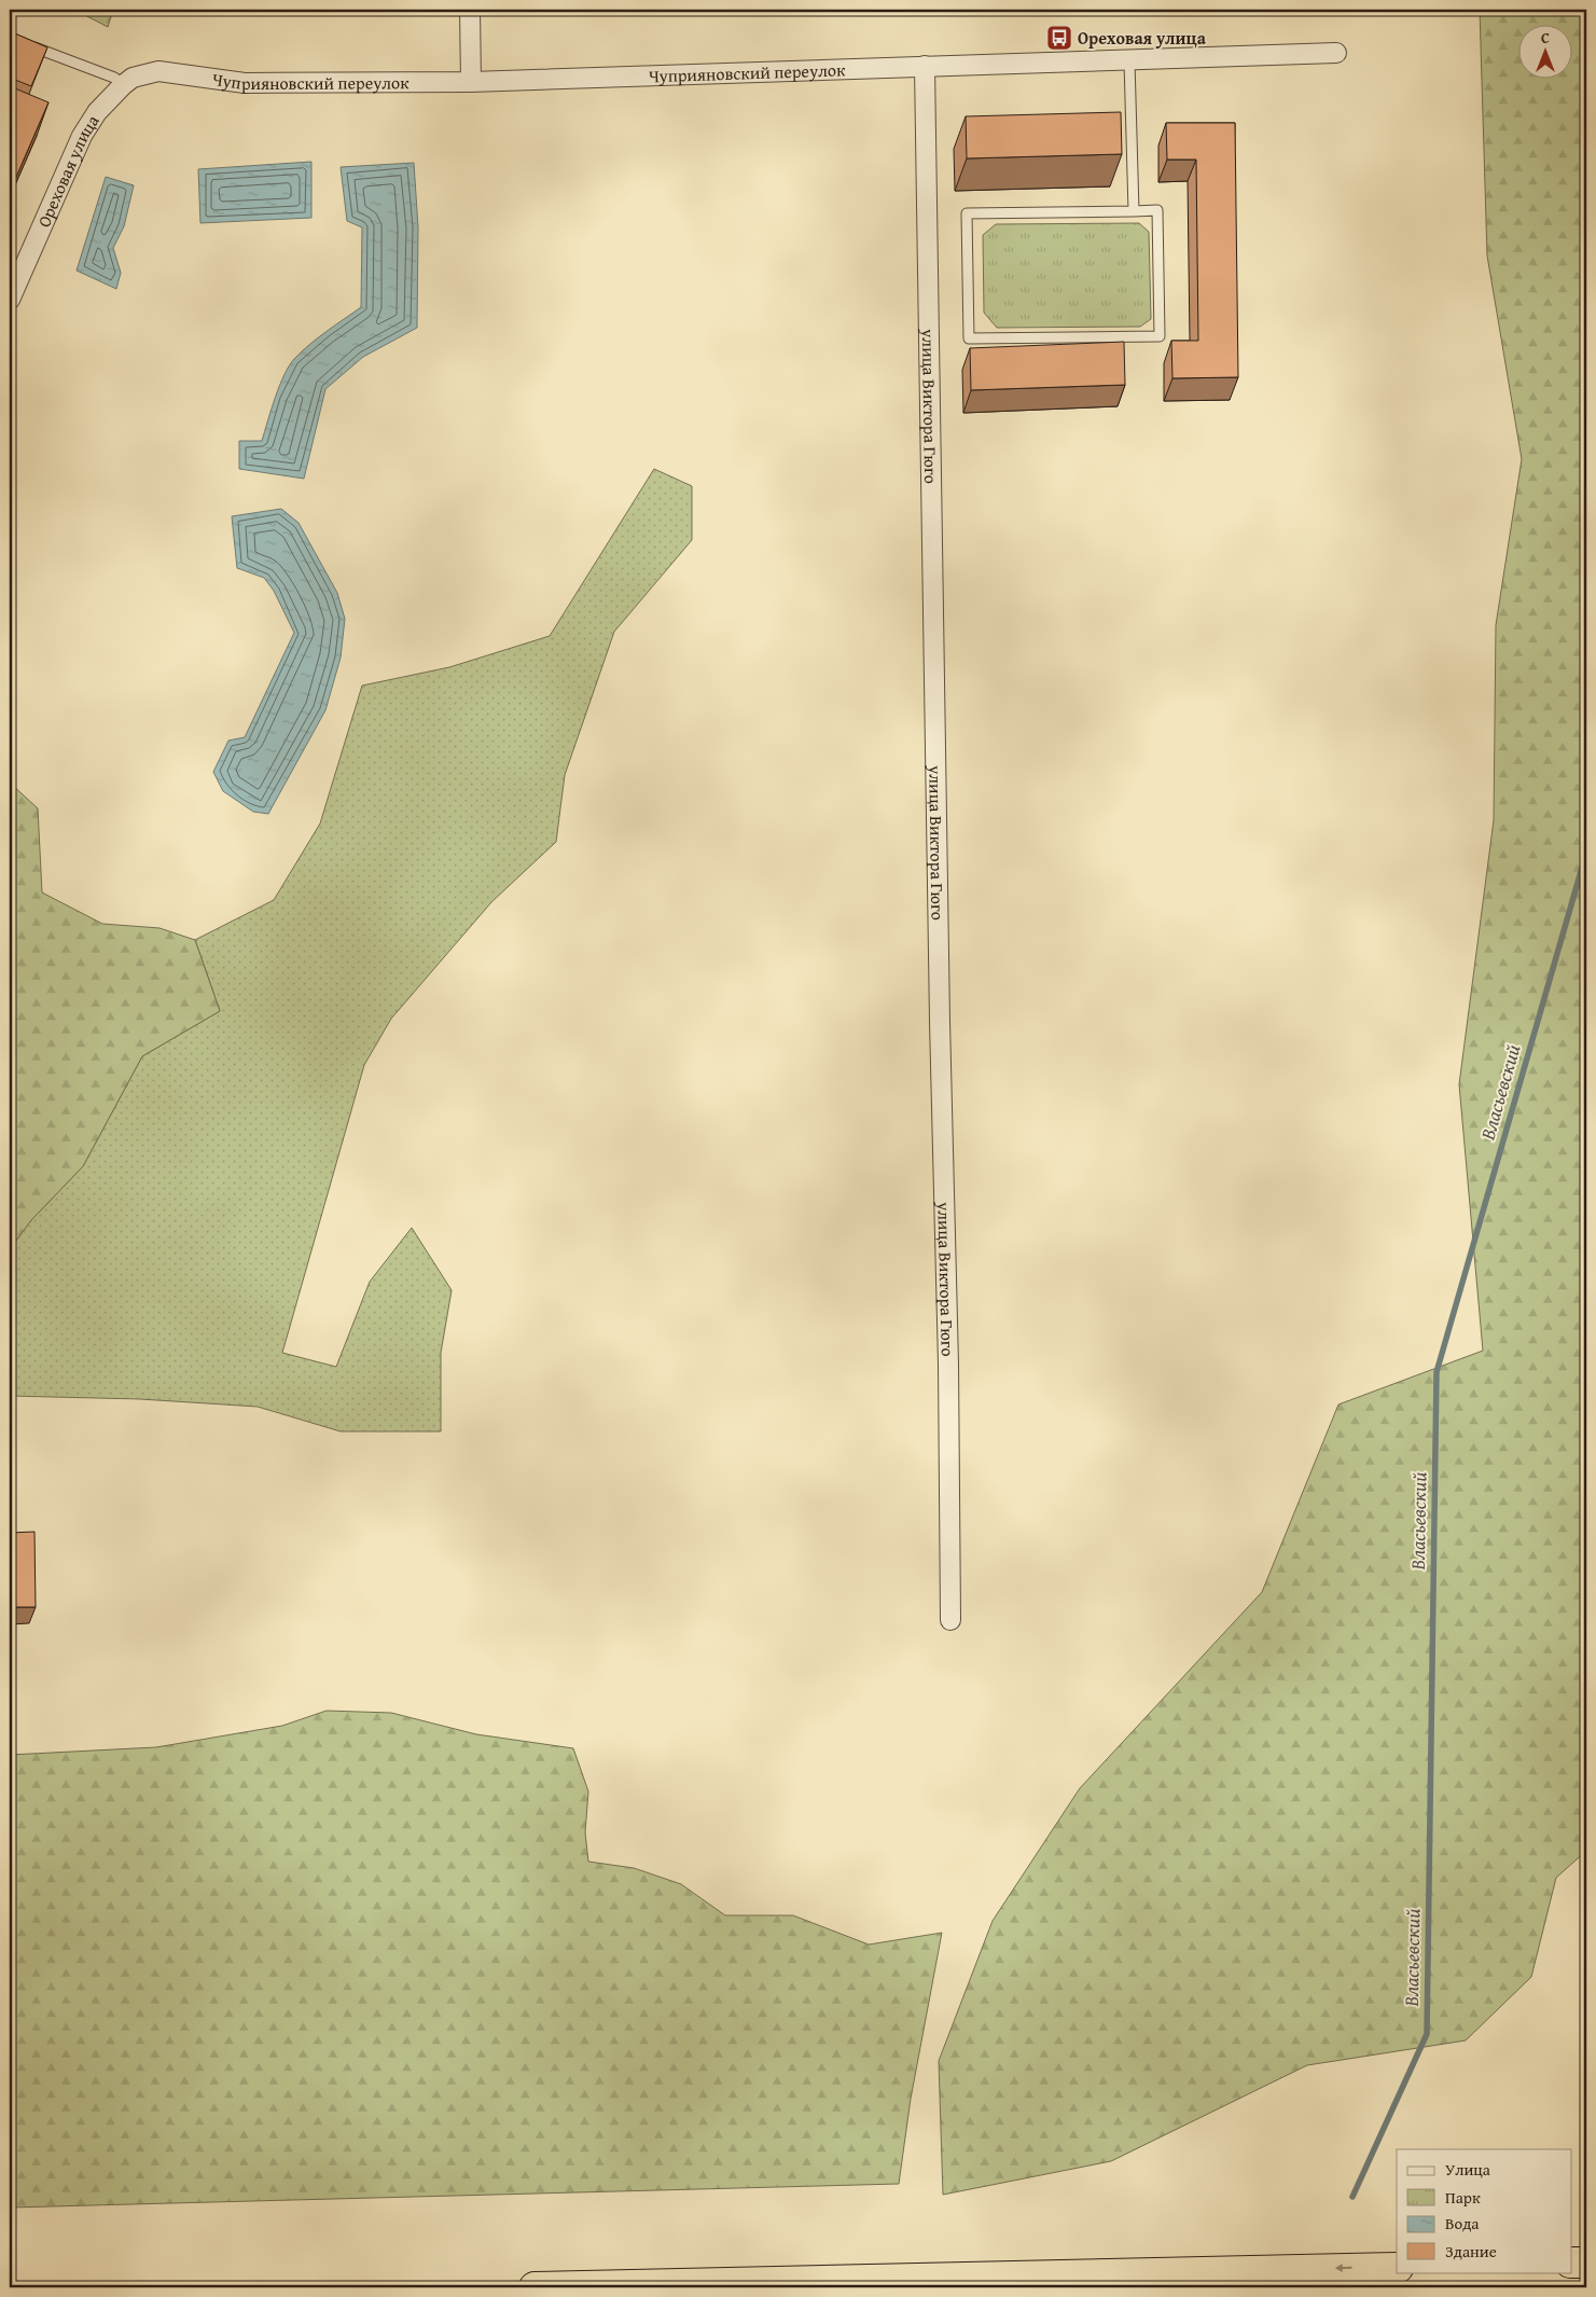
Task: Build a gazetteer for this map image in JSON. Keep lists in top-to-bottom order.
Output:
{
  "streets": {
    "street": ["Чуприяновский переулок", "Ореховая улица", "улица Виктора Гюго"]
  },
  "crossings": [
    ["Чуприяновский переулок", "Ореховая улица"],
    ["Чуприяновский переулок", "улица Виктора Гюго"]
  ],
  "water": ["Власьевский"],
  "places": {
    "bus stop": ["Ореховая улица"]
  },
  "legend": [
    "Улица",
    "Парк",
    "Вода",
    "Здание"
  ],
  "north": "top"
}
